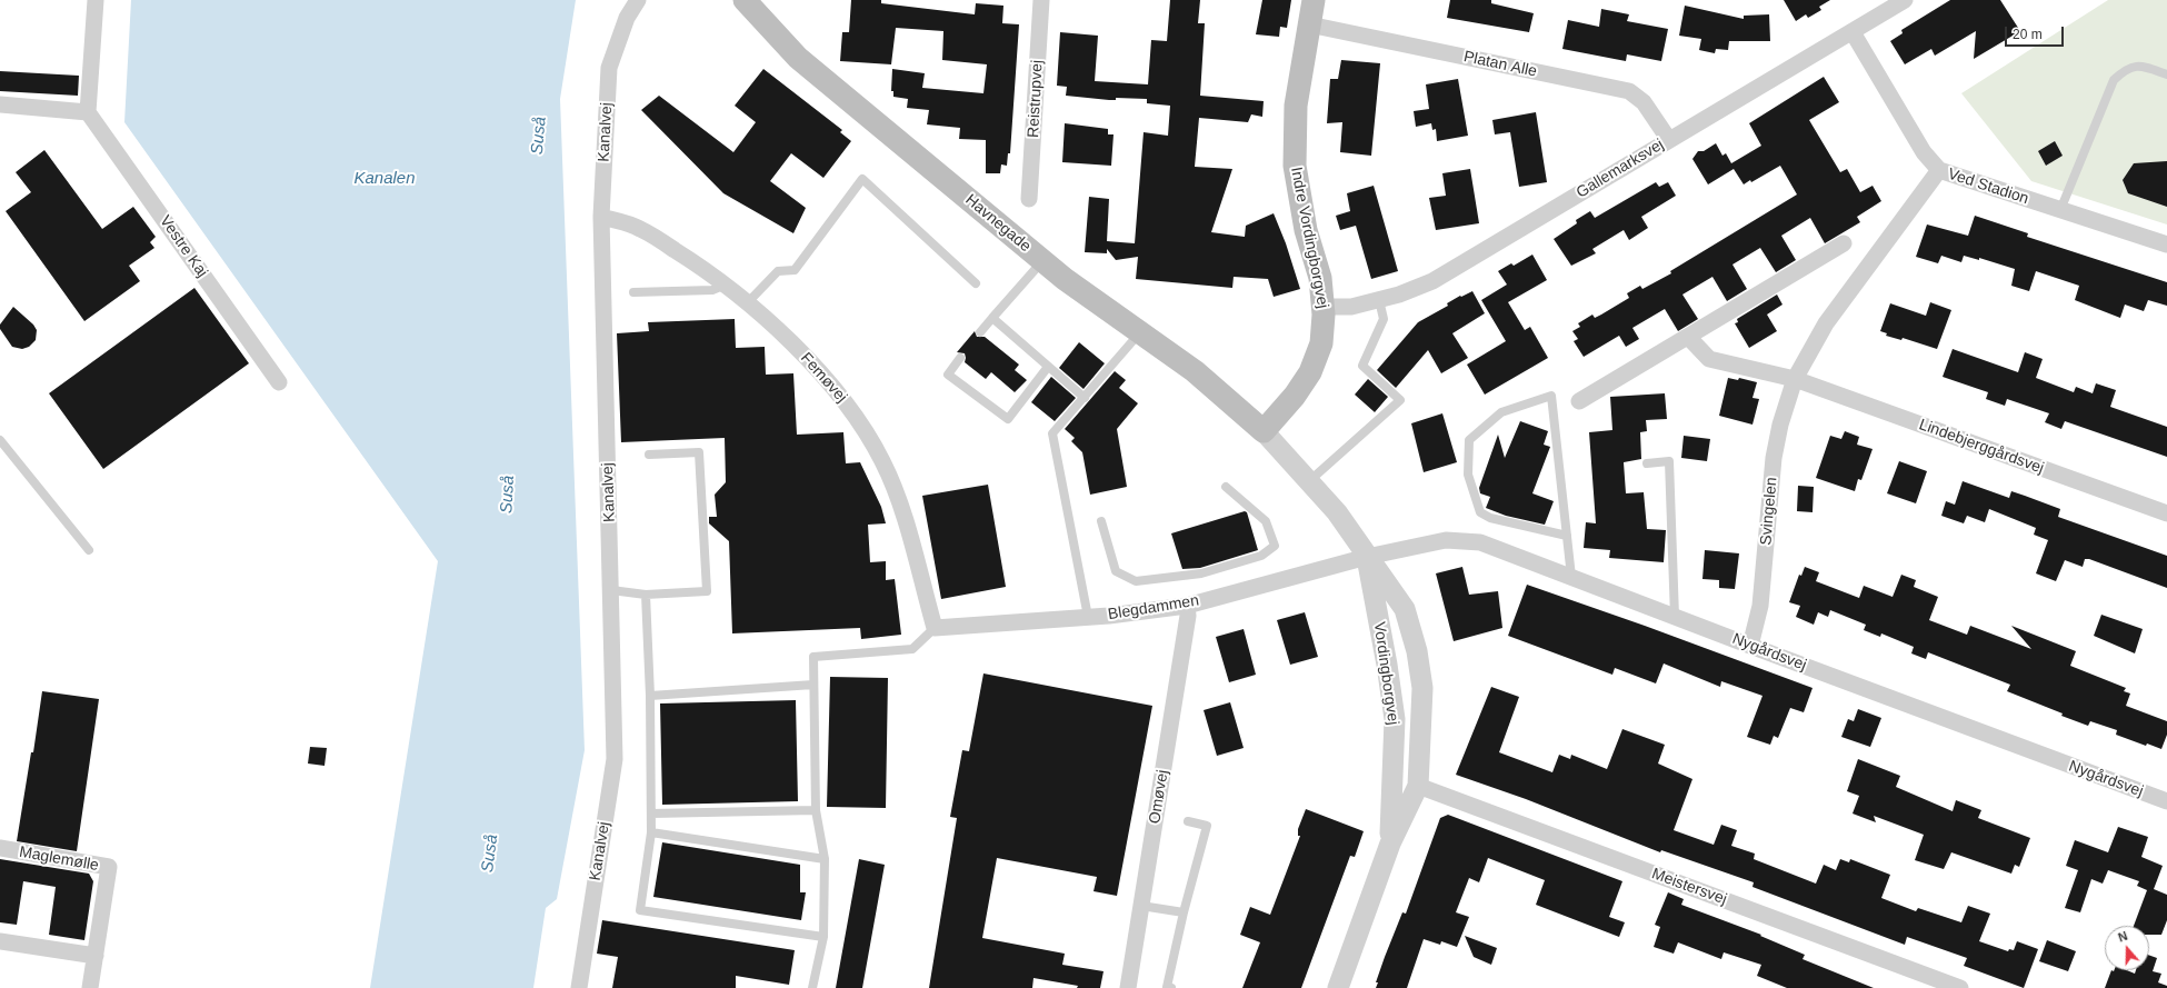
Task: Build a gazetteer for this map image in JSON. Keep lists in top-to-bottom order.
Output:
{
  "streets": {
    "main road": ["Havnegade", "Indre Vordingborgvej"],
    "street": [
      "Platan Alle",
      "Reistrupvej",
      "Kanalvej",
      "Gallemarksvej",
      "Ved Stadion",
      "Vestre Kaj",
      "Femøvej",
      "Lindebjerggårdsvej",
      "Svingelen",
      "Blegdammen",
      "Nygårdsvej",
      "Vordingborgvej",
      "Omøvej",
      "Maglemølle",
      "Meistersvej"
    ]
  },
  "crossings": [
    ["Platan Alle", "Gallemarksvej"],
    ["Platan Alle", "Indre Vordingborgvej"],
    ["Kanalvej", "Femøvej"],
    ["Gallemarksvej", "Ved Stadion"],
    ["Gallemarksvej", "Indre Vordingborgvej"],
    ["Ved Stadion", "Svingelen"],
    ["Havnegade", "Indre Vordingborgvej"],
    ["Havnegade", "Vordingborgvej"],
    ["Indre Vordingborgvej", "Vordingborgvej"],
    ["Femøvej", "Blegdammen"],
    ["Lindebjerggårdsvej", "Svingelen"],
    ["Svingelen", "Nygårdsvej"],
    ["Blegdammen", "Nygårdsvej"],
    ["Blegdammen", "Vordingborgvej"],
    ["Blegdammen", "Omøvej"],
    ["Nygårdsvej", "Vordingborgvej"],
    ["Vordingborgvej", "Meistersvej"]
  ],
  "water": ["Suså", "Kanalen"],
  "scale_bar": "20 m",
  "north": "top"
}
